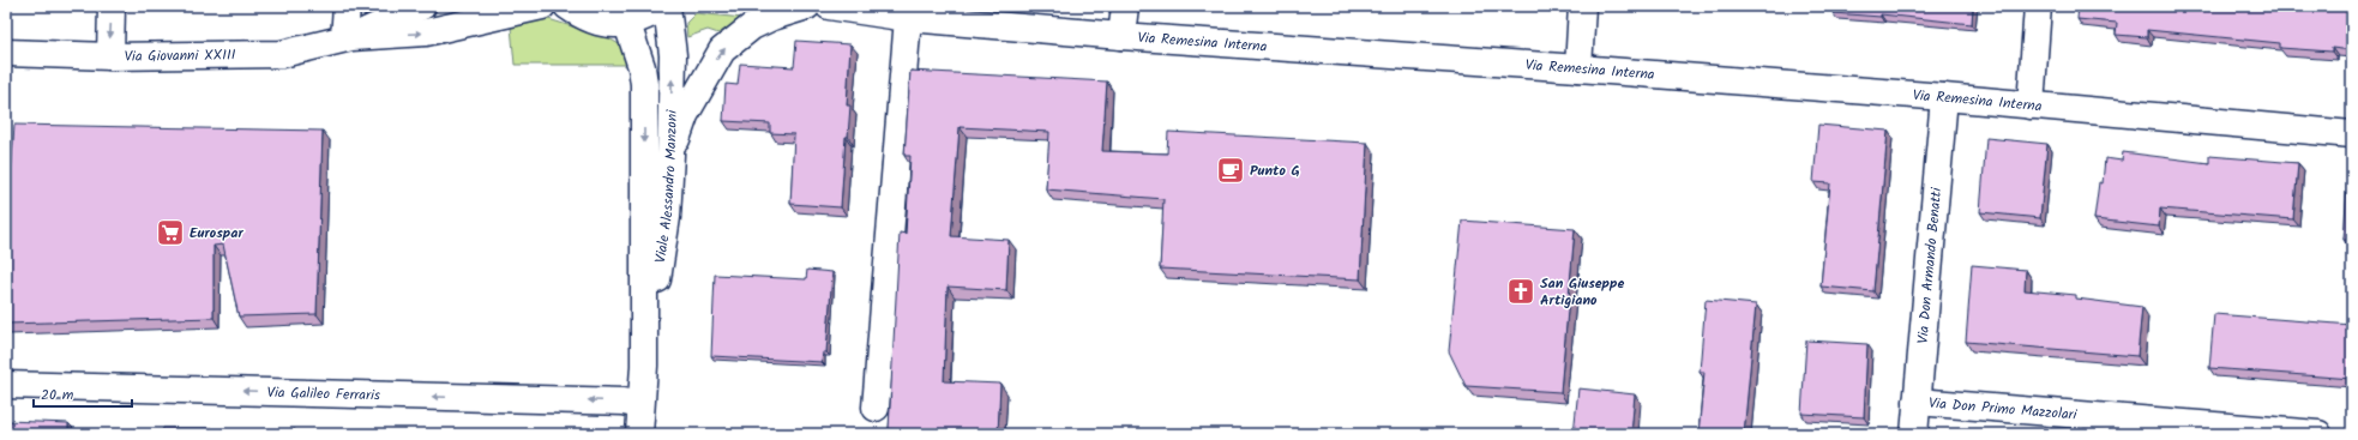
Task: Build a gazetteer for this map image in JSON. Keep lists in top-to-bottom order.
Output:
{
  "streets": {
    "street": [
      "Via Remesina Interna",
      "Via Giovanni XXIII",
      "Viale Alessandro Manzoni",
      "Via Don Armando Benatti",
      "Via Galileo Ferraris",
      "Via Don Primo Mazzolari"
    ]
  },
  "crossings": [
    ["Via Remesina Interna", "Via Don Armando Benatti"],
    ["Viale Alessandro Manzoni", "Via Galileo Ferraris"],
    ["Via Don Armando Benatti", "Via Don Primo Mazzolari"]
  ],
  "one_way": ["Via Galileo Ferraris"],
  "places": {
    "cafe": ["Punto G"],
    "supermarket": ["Eurospar"],
    "church": ["San Giuseppe Artigiano"]
  },
  "scale_bar": "20 m"
}
